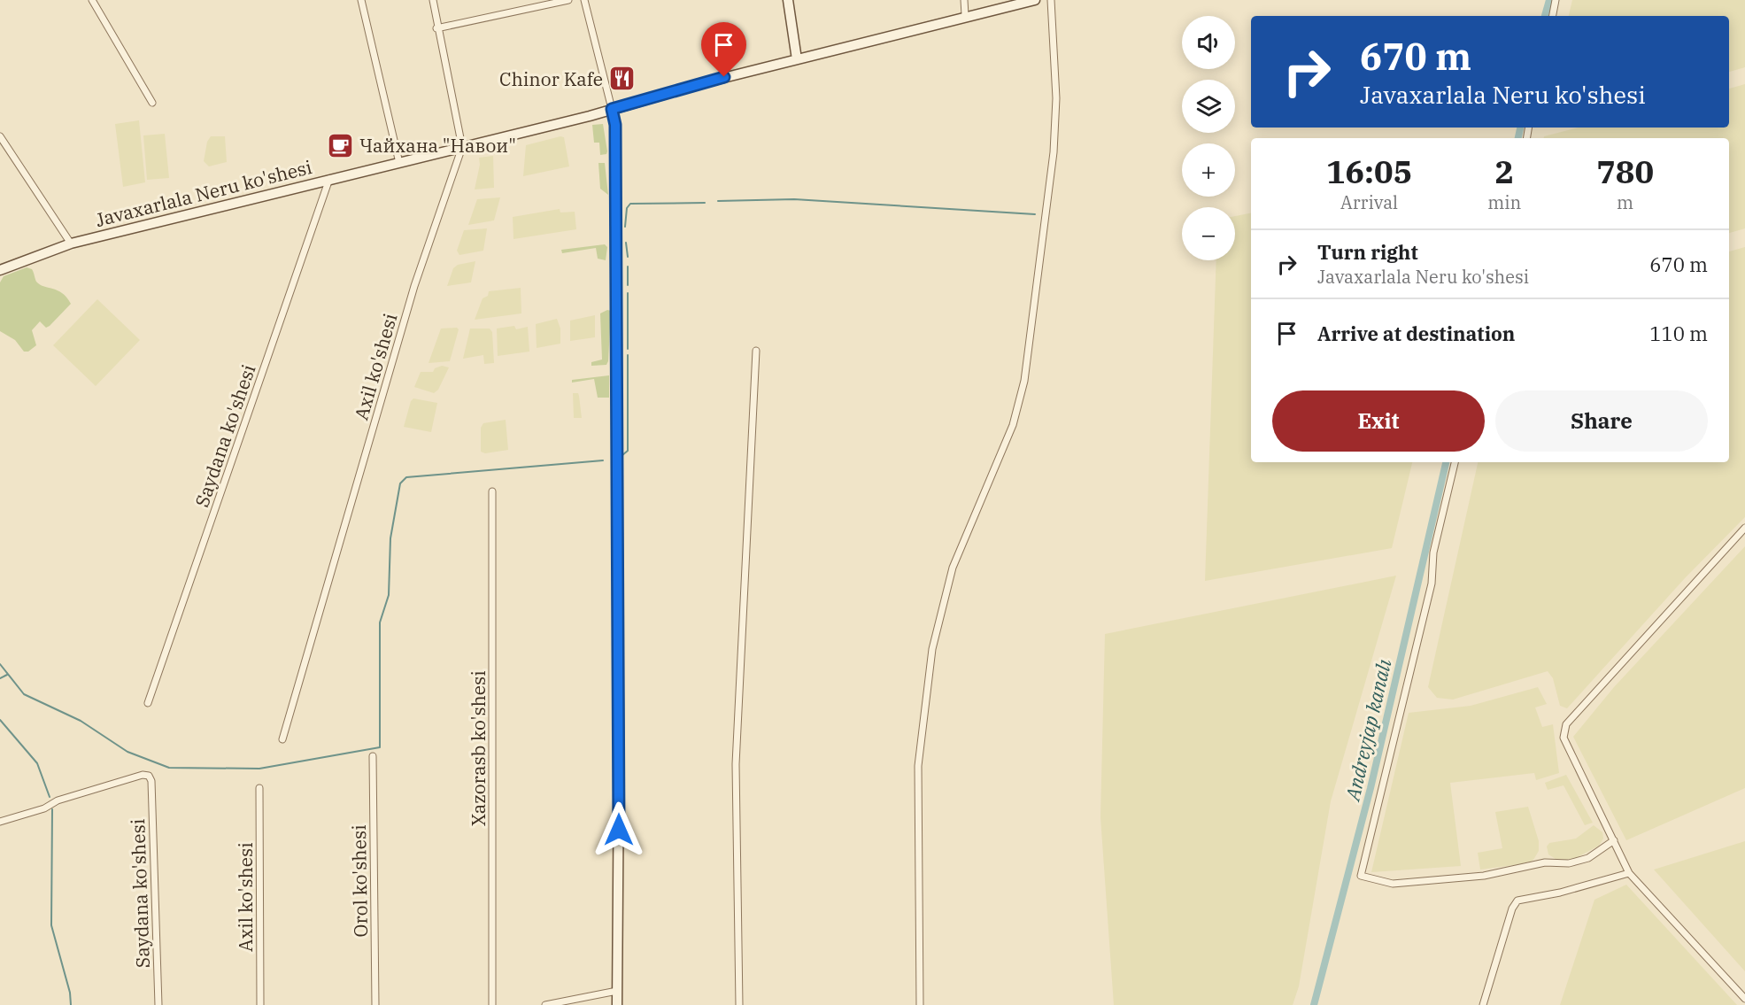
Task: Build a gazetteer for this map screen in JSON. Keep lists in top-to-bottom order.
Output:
{
  "streets": {
    "street": [
      "Javaxarlala Neru ko'shesi",
      "Axil ko'shesi",
      "Saydana ko'shesi",
      "Xazorasb ko'shesi",
      "Orol ko'shesi"
    ]
  },
  "crossings": [
    ["Javaxarlala Neru ko'shesi", "Axil ko'shesi"],
    ["Javaxarlala Neru ko'shesi", "Saydana ko'shesi"]
  ],
  "water": ["Andreyjap kanalı"],
  "places": {
    "restaurant": ["Chinor Kafe"],
    "cafe": ["Чайхана \"Навои\""]
  },
  "page": {
    "map_buttons": ["+", "−"],
    "turn": ["670 m", "Javaxarlala Neru ko'shesi"],
    "eta": [
      "16:05",
      "Arrival",
      "2",
      "min",
      "780",
      "m"
    ],
    "list": [
      {
        "name": "Turn right",
        "note": "Javaxarlala Neru ko'shesi",
        "value": "670 m"
      },
      {
        "name": "Arrive at destination",
        "value": "110 m"
      }
    ],
    "buttons": ["Exit", "Share"]
  }
}
